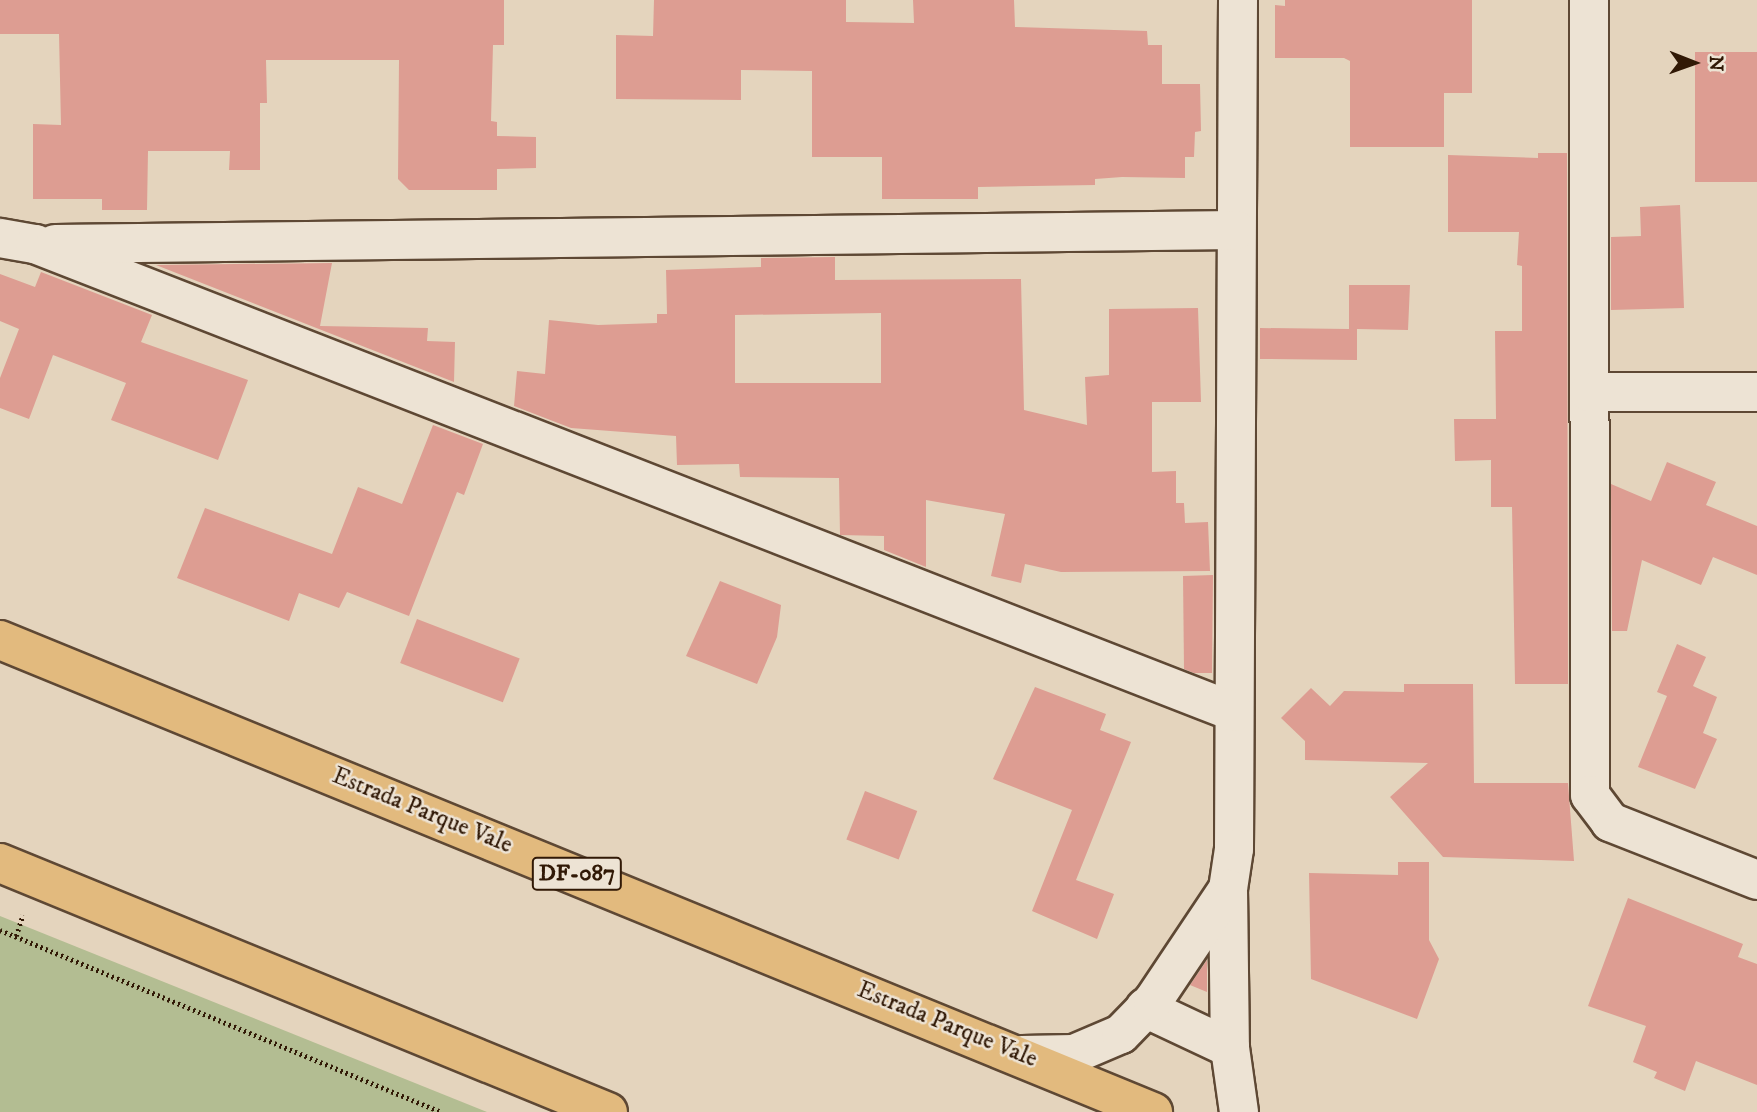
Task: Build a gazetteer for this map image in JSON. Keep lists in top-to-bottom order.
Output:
{
  "streets": {
    "main road": ["Estrada Parque Vale", "DF-087"]
  },
  "north": "right"
}
